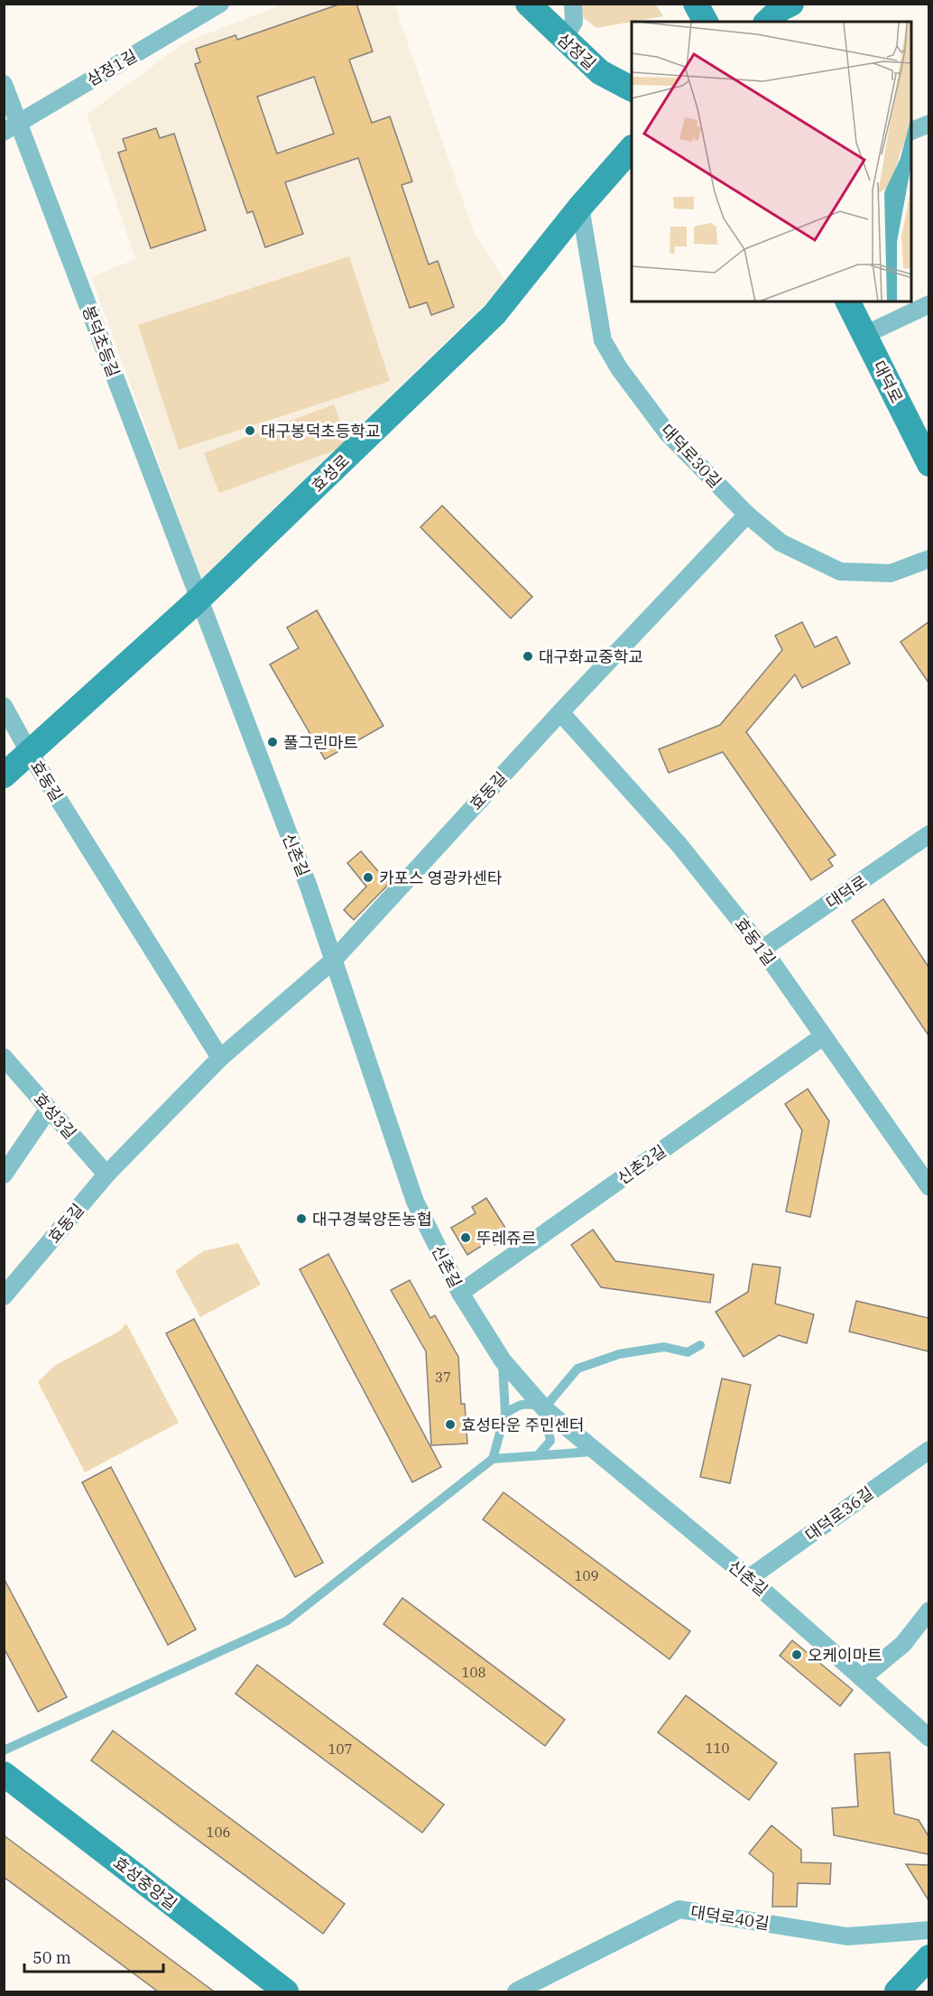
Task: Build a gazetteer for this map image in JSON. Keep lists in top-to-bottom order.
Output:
{
  "streets": {
    "main road": [
      "삼정길",
      "대덕로",
      "효성로",
      "효성중앙길"
    ],
    "street": [
      "삼정1길",
      "봉덕초등길",
      "대덕로30길",
      "효동길",
      "신촌길",
      "효동1길",
      "효성3길",
      "신촌2길",
      "대덕로36길",
      "대덕로40길"
    ]
  },
  "crossings": [
    ["삼정1길", "봉덕초등길"],
    ["봉덕초등길", "효성로"],
    ["봉덕초등길", "신촌길"],
    ["대덕로", "효동1길"],
    ["대덕로30길", "효성로"],
    ["대덕로30길", "효동길"],
    ["효성로", "효동길"],
    ["효성로", "신촌길"],
    ["효동길", "신촌길"],
    ["효동길", "효동1길"],
    ["효동길", "효성3길"],
    ["신촌길", "신촌2길"],
    ["신촌길", "대덕로36길"],
    ["효동1길", "신촌2길"]
  ],
  "places": [
    "대구봉덕초등학교",
    "대구화교중학교",
    "풀그린마트",
    "카포스 영광카센타",
    "대구경북양돈농협",
    "뚜레쥬르",
    "효성타운 주민센터",
    "오케이마트"
  ],
  "house_numbers": [
    "37",
    "109",
    "108",
    "110",
    "107",
    "106"
  ],
  "scale_bar": "50 m"
}
